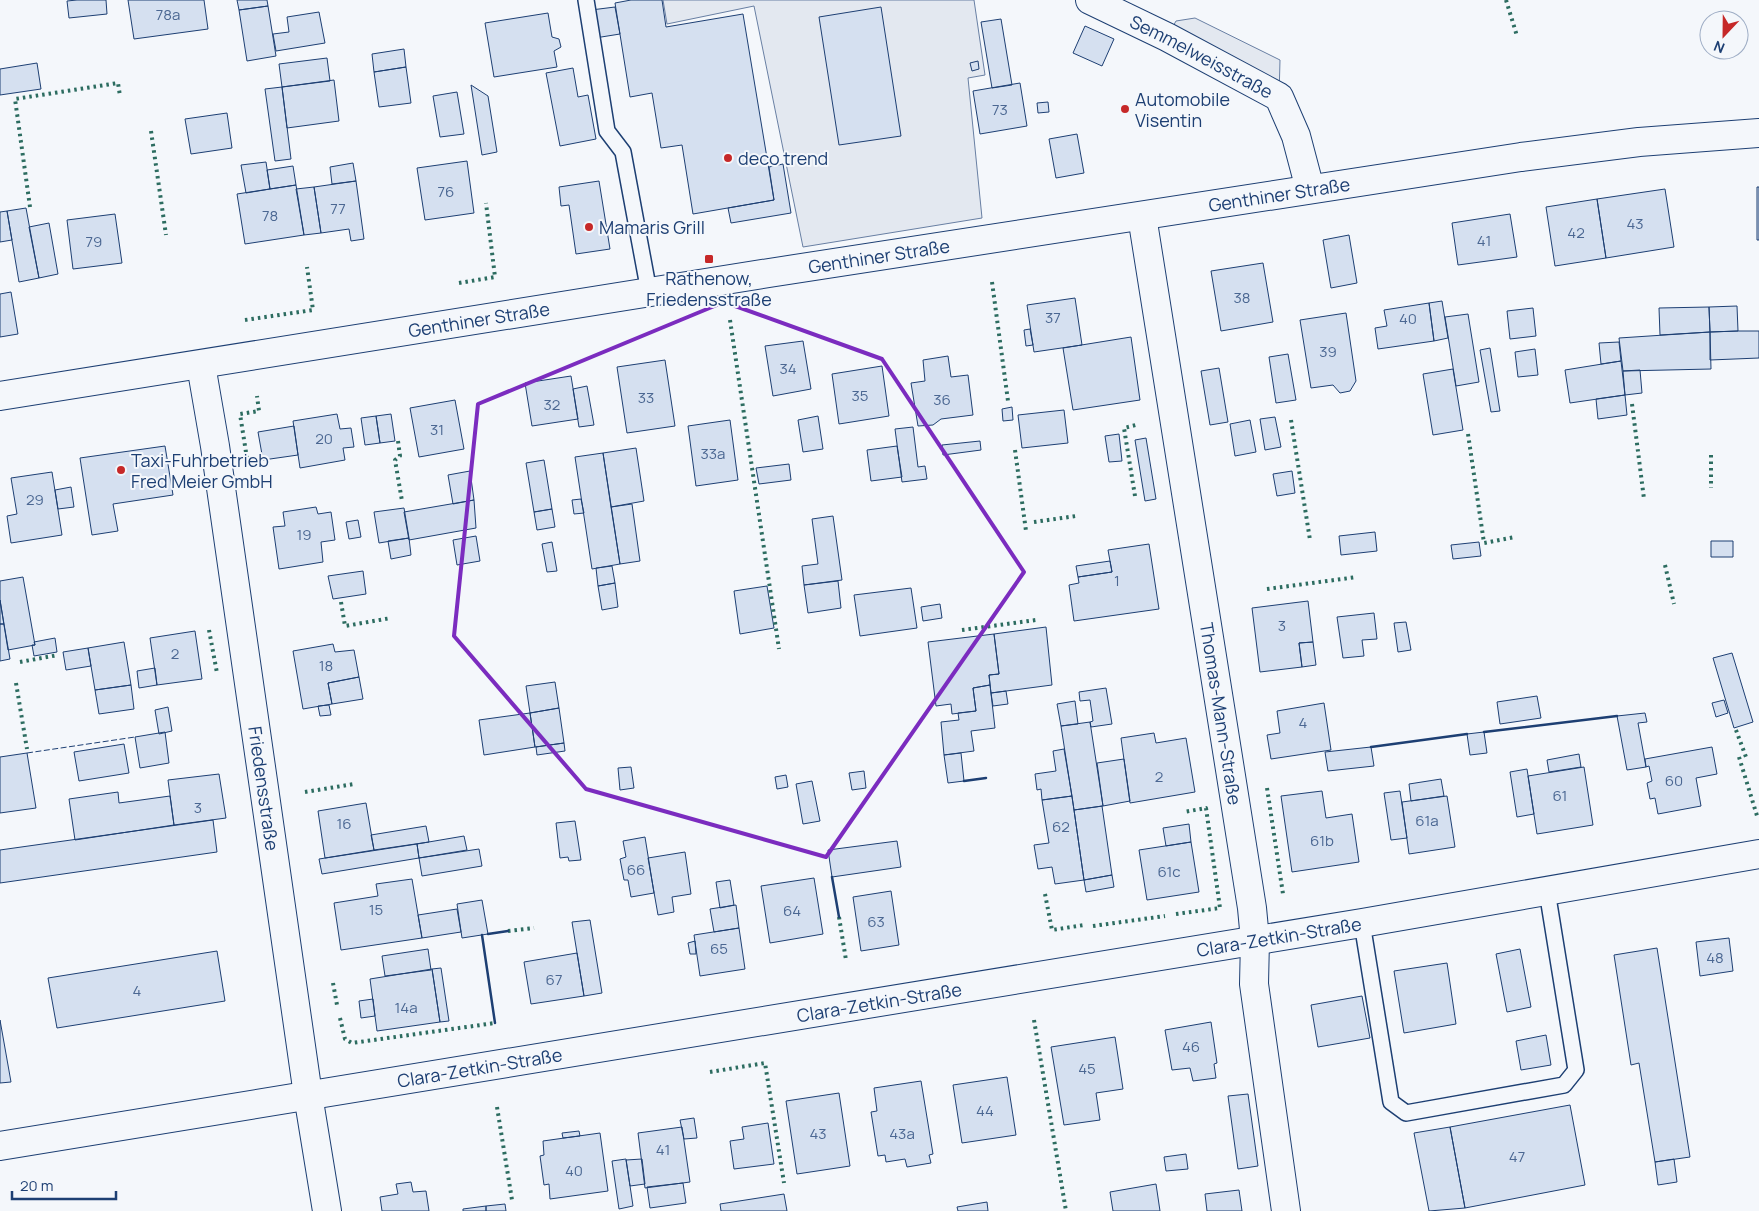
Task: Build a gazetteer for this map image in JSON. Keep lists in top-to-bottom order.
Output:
{
  "streets": {
    "street": [
      "Semmelweisstraße",
      "Genthiner Straße",
      "Thomas-Mann-Straße",
      "Friedensstraße",
      "Clara-Zetkin-Straße"
    ]
  },
  "crossings": [
    ["Semmelweisstraße", "Genthiner Straße"],
    ["Genthiner Straße", "Thomas-Mann-Straße"],
    ["Genthiner Straße", "Friedensstraße"],
    ["Thomas-Mann-Straße", "Clara-Zetkin-Straße"],
    ["Friedensstraße", "Clara-Zetkin-Straße"]
  ],
  "places": {
    "other": [
      "Automobile Visentin",
      "deco trend",
      "Mamaris Grill",
      "Taxi-Fuhrbetrieb Fred Meier GmbH"
    ],
    "transit": ["Rathenow, Friedensstraße"]
  },
  "house_numbers": [
    "78a",
    "73",
    "76",
    "77",
    "78",
    "43",
    "42",
    "41",
    "79",
    "38",
    "37",
    "40",
    "39",
    "34",
    "35",
    "33",
    "36",
    "32",
    "31",
    "20",
    "33a",
    "29",
    "19",
    "1",
    "3",
    "2",
    "18",
    "4",
    "2",
    "60",
    "61",
    "3",
    "61a",
    "16",
    "62",
    "61b",
    "66",
    "61c",
    "15",
    "64",
    "63",
    "65",
    "48",
    "67",
    "4",
    "14a",
    "46",
    "45",
    "44",
    "43",
    "43a",
    "41",
    "47",
    "40"
  ],
  "scale_bar": "20 m",
  "north": "bottom"
}
